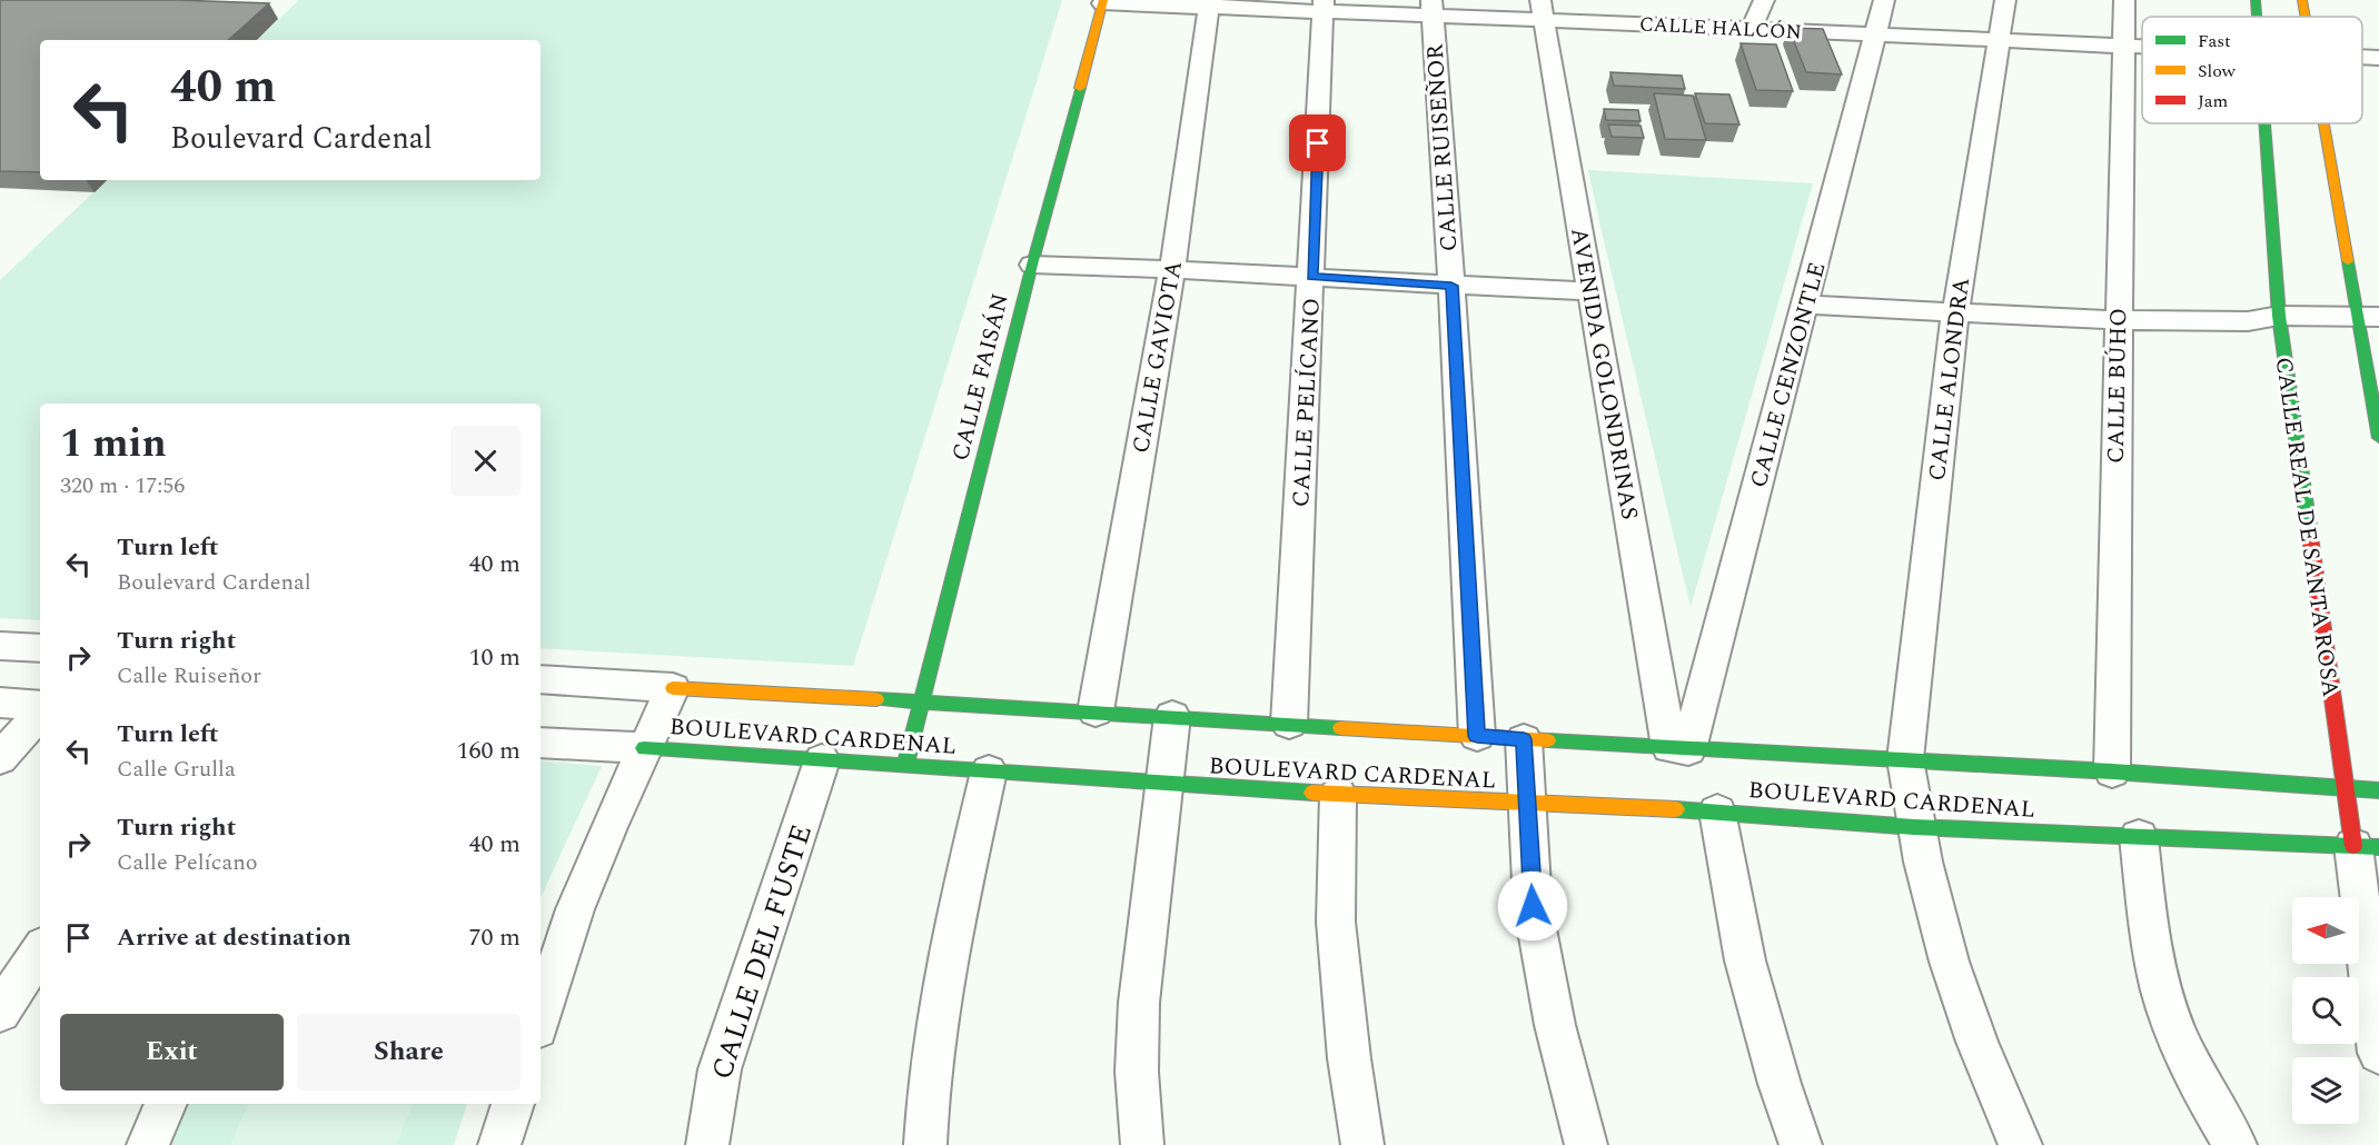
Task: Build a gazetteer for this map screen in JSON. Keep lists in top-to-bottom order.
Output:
{
  "streets": {
    "street": [
      "CALLE HALCÓN",
      "CALLE RUISEÑOR",
      "CALLE GAVIOTA",
      "AVENIDA GOLONDRINAS",
      "CALLE CENZONTLE",
      "CALLE FAISÁN",
      "CALLE ALONDRA",
      "CALLE BÚHO",
      "CALLE PELÍCANO",
      "CALLE REAL DE SANTA ROSA",
      "BOULEVARD CARDENAL",
      "CALLE DEL FUSTE"
    ]
  },
  "crossings": [
    ["CALLE HALCÓN", "CALLE RUISEÑOR"],
    ["CALLE HALCÓN", "CALLE GAVIOTA"],
    ["CALLE HALCÓN", "AVENIDA GOLONDRINAS"],
    ["CALLE HALCÓN", "CALLE CENZONTLE"],
    ["CALLE HALCÓN", "CALLE FAISÁN"],
    ["CALLE HALCÓN", "CALLE ALONDRA"],
    ["CALLE HALCÓN", "CALLE BÚHO"],
    ["CALLE HALCÓN", "CALLE PELÍCANO"],
    ["CALLE RUISEÑOR", "BOULEVARD CARDENAL"],
    ["CALLE GAVIOTA", "BOULEVARD CARDENAL"],
    ["AVENIDA GOLONDRINAS", "CALLE CENZONTLE"],
    ["AVENIDA GOLONDRINAS", "BOULEVARD CARDENAL"],
    ["CALLE CENZONTLE", "BOULEVARD CARDENAL"],
    ["CALLE FAISÁN", "BOULEVARD CARDENAL"],
    ["CALLE ALONDRA", "BOULEVARD CARDENAL"],
    ["CALLE BÚHO", "BOULEVARD CARDENAL"],
    ["CALLE PELÍCANO", "BOULEVARD CARDENAL"],
    ["CALLE REAL DE SANTA ROSA", "BOULEVARD CARDENAL"],
    ["BOULEVARD CARDENAL", "CALLE DEL FUSTE"]
  ],
  "legend": ["Fast", "Slow", "Jam"],
  "north": "left",
  "page": {
    "turn": ["40 m", "Boulevard Cardenal"],
    "heading": ["1 min", "320 m · 17:56"],
    "list": [
      {
        "name": "Turn left",
        "note": "Boulevard Cardenal",
        "value": "40 m"
      },
      {
        "name": "Turn right",
        "note": "Calle Ruiseñor",
        "value": "10 m"
      },
      {
        "name": "Turn left",
        "note": "Calle Grulla",
        "value": "160 m"
      },
      {
        "name": "Turn right",
        "note": "Calle Pelícano",
        "value": "40 m"
      },
      {
        "name": "Arrive at destination",
        "value": "70 m"
      }
    ],
    "buttons": ["Exit", "Share"]
  }
}
